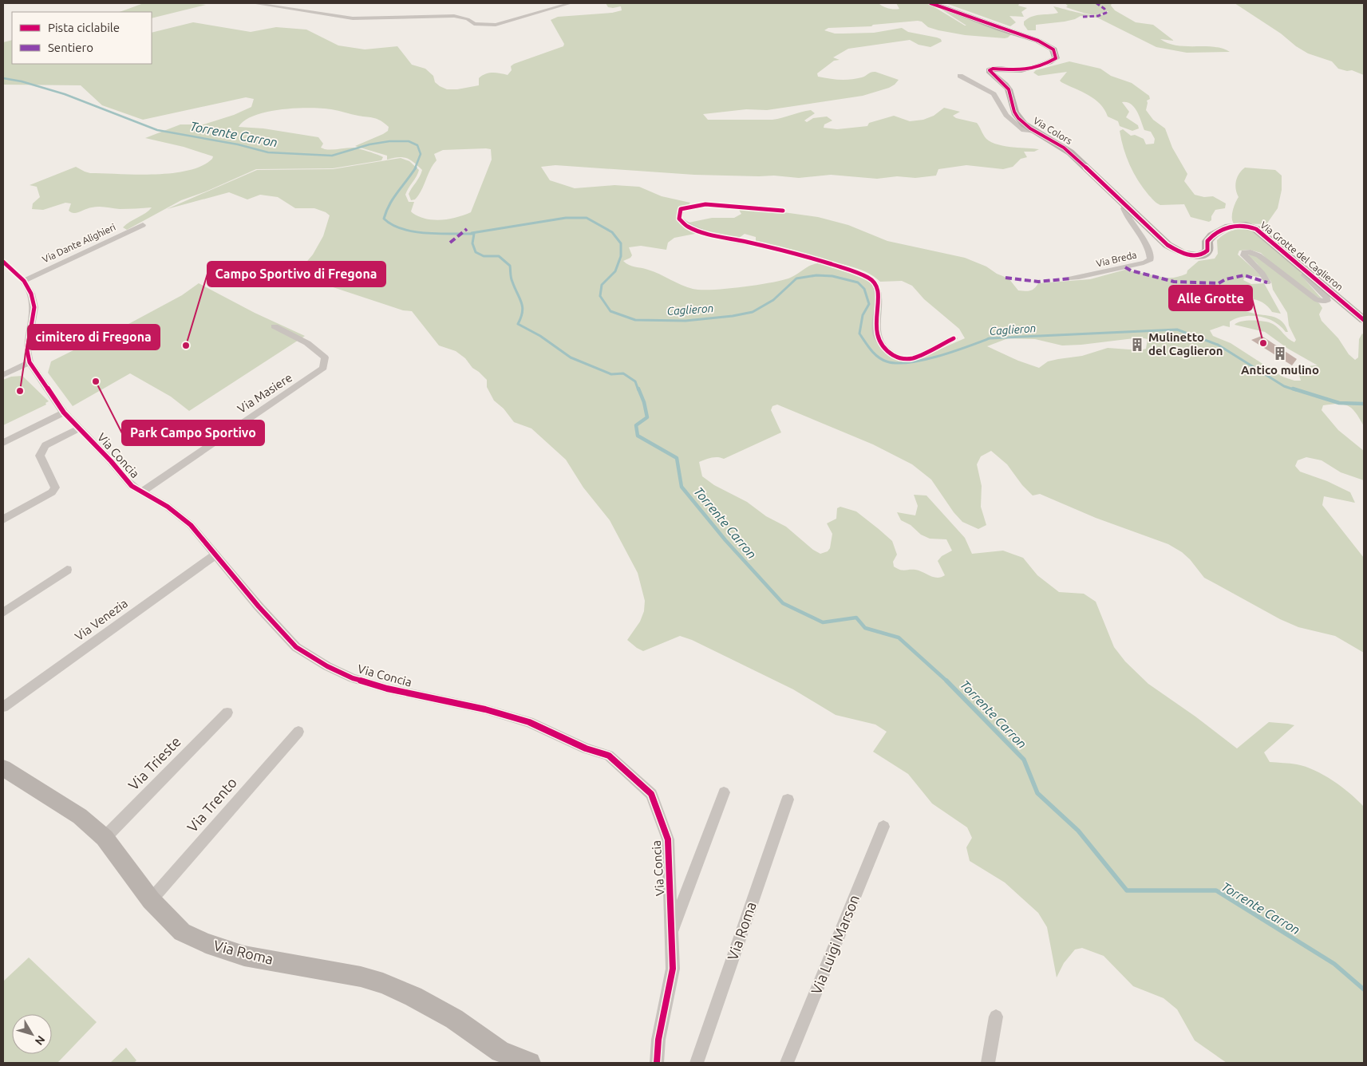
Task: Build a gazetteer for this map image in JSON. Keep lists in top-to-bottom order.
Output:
{
  "streets": {
    "street": [
      "Via Colors",
      "Via Dante Alighieri",
      "Via Grotte del Caglieron",
      "Via Breda",
      "Via Masiere",
      "Via Concia",
      "Via Venezia",
      "Via Trieste",
      "Via Trento",
      "Via Roma",
      "Via Luigi Marson"
    ]
  },
  "crossings": [
    ["Via Colors", "Via Grotte del Caglieron"],
    ["Via Colors", "Via Breda"],
    ["Via Masiere", "Via Concia"],
    ["Via Concia", "Via Venezia"],
    ["Via Trieste", "Via Roma"],
    ["Via Trento", "Via Roma"]
  ],
  "water": ["Torrente Carron", "Caglieron"],
  "places": {
    "other": [
      "Alle Grotte",
      "Campo Sportivo di Fregona",
      "Park Campo Sportivo",
      "cimitero di Fregona"
    ],
    "building": ["Mulinetto del Caglieron", "Antico mulino"]
  },
  "legend": ["Pista ciclabile", "Sentiero"],
  "north": "bottom right"
}
